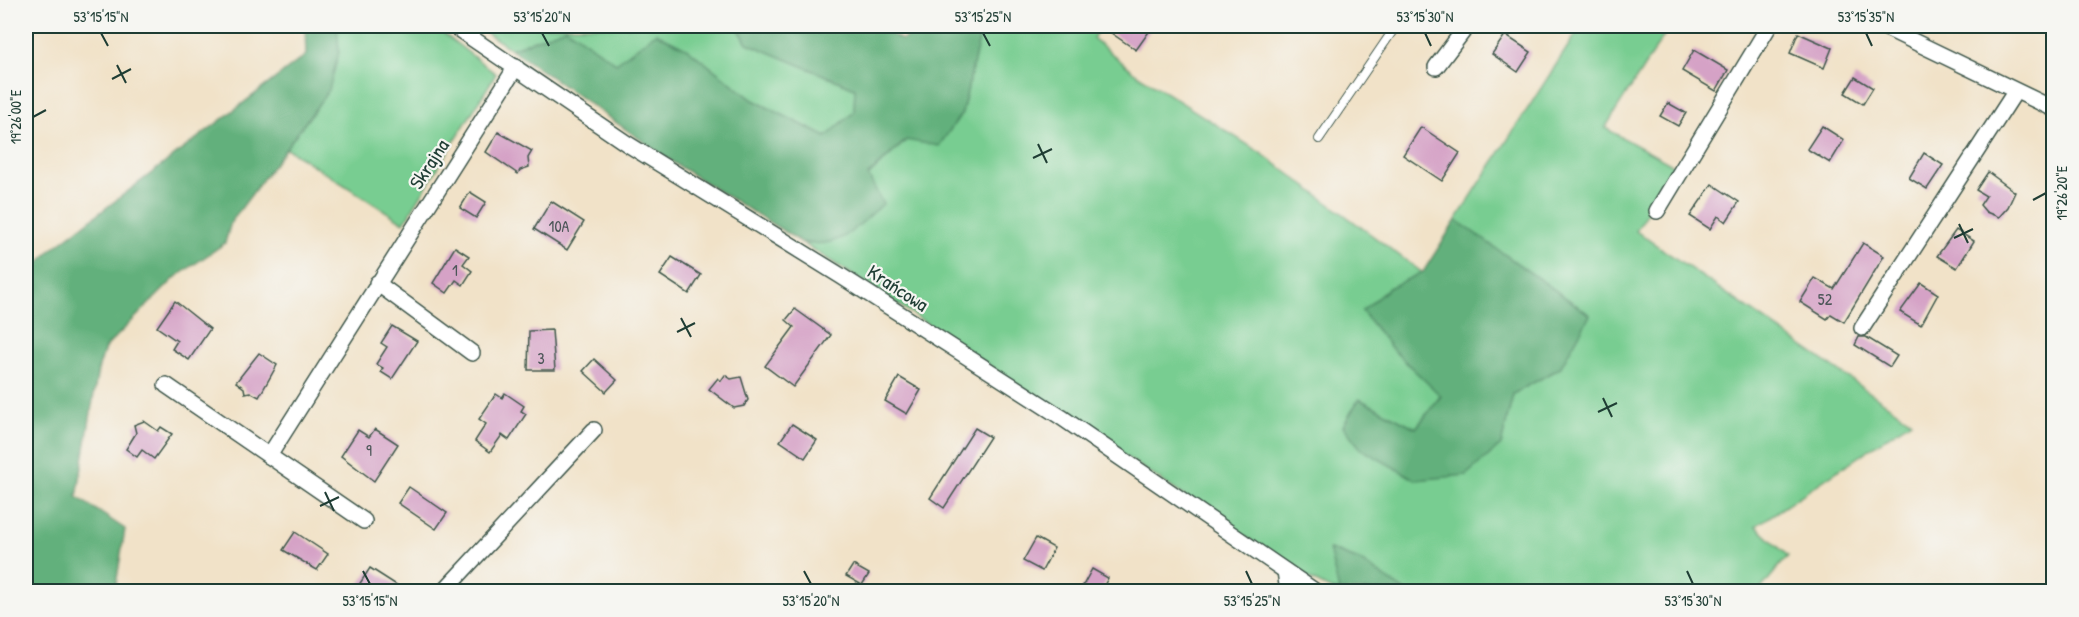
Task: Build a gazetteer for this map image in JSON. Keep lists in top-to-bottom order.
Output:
{
  "streets": {
    "street": ["Skrajna", "Krańcowa"]
  },
  "crossings": [
    ["Skrajna", "Krańcowa"]
  ],
  "house_numbers": [
    "10A",
    "1",
    "52",
    "3",
    "9"
  ],
  "coordinates": [
    "53°15'15\"N",
    "53°15'20\"N",
    "53°15'25\"N",
    "53°15'30\"N",
    "53°15'35\"N",
    "19°26'00\"E",
    "19°26'20\"E"
  ]
}
